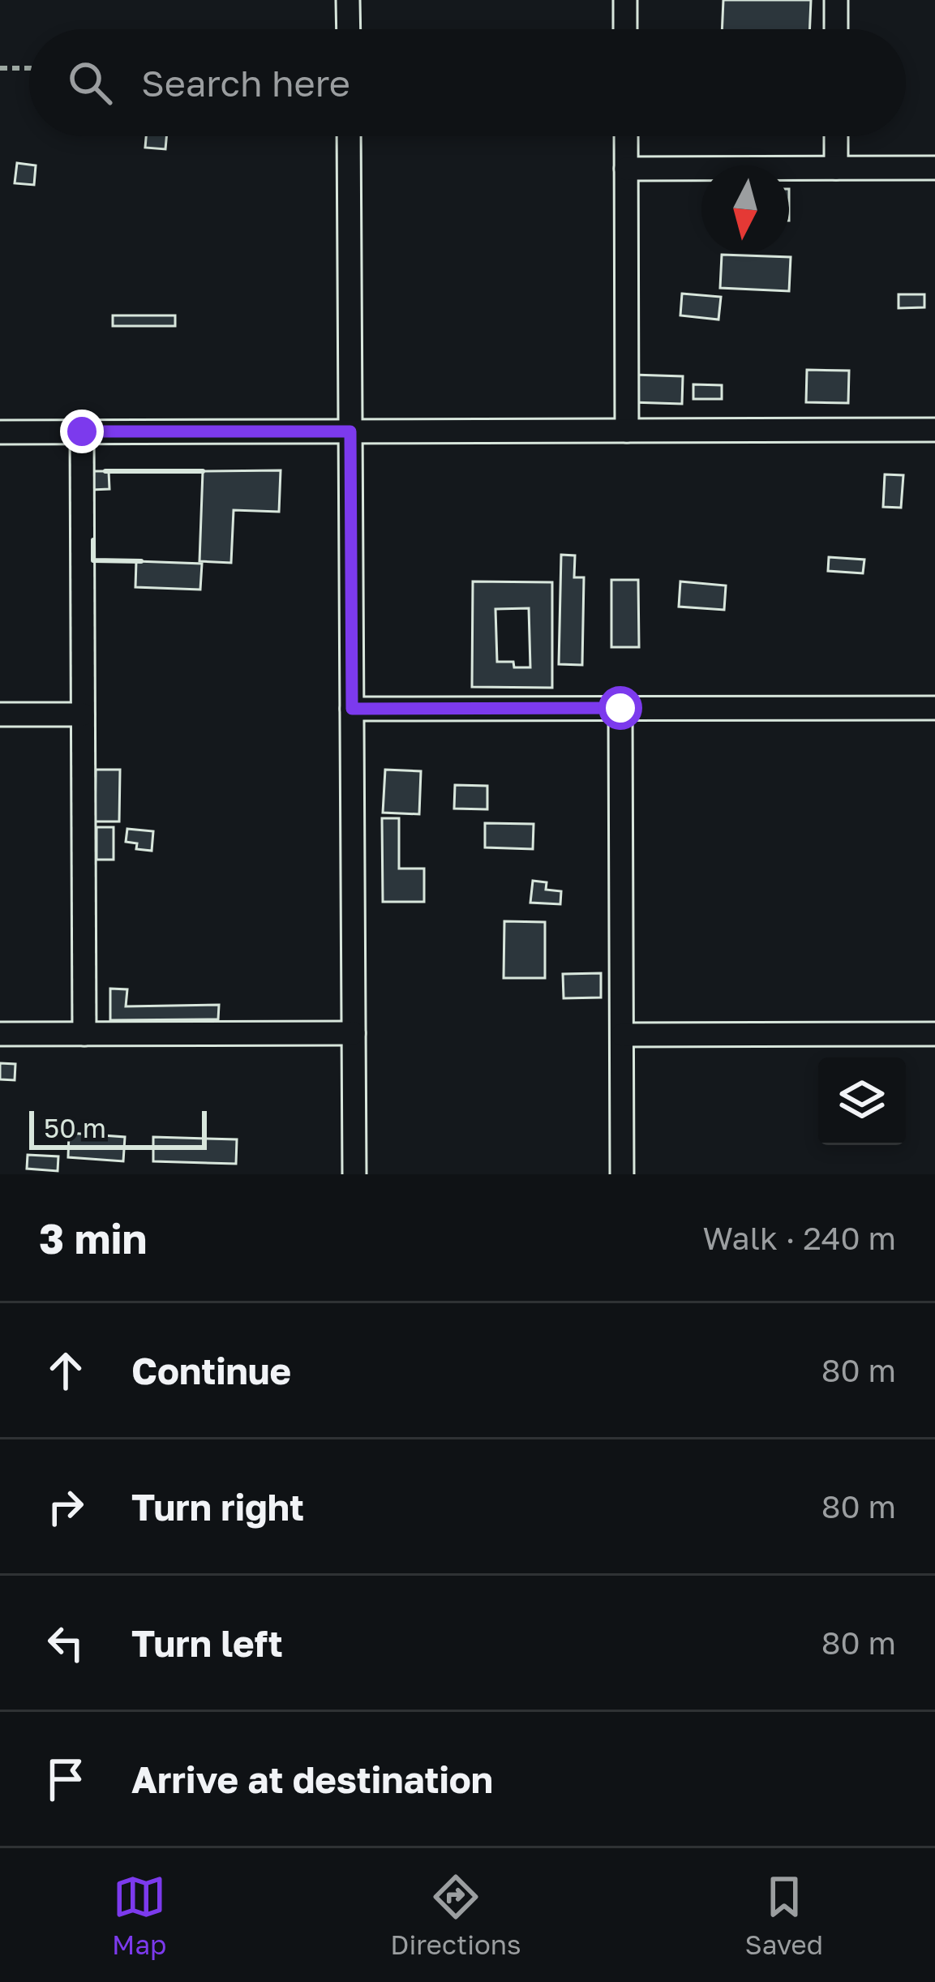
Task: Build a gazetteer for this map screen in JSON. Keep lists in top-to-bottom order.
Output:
{
  "scale_bar": "50 m",
  "north": "bottom",
  "page": {
    "search": "Search here",
    "scale": "50 m",
    "heading": ["3 min", "Walk · 240 m"],
    "list": [
      ["Continue", "80 m"],
      ["Turn right", "80 m"],
      ["Turn left", "80 m"],
      "Arrive at destination"
    ],
    "nav": ["Map", "Directions", "Saved"]
  }
}
